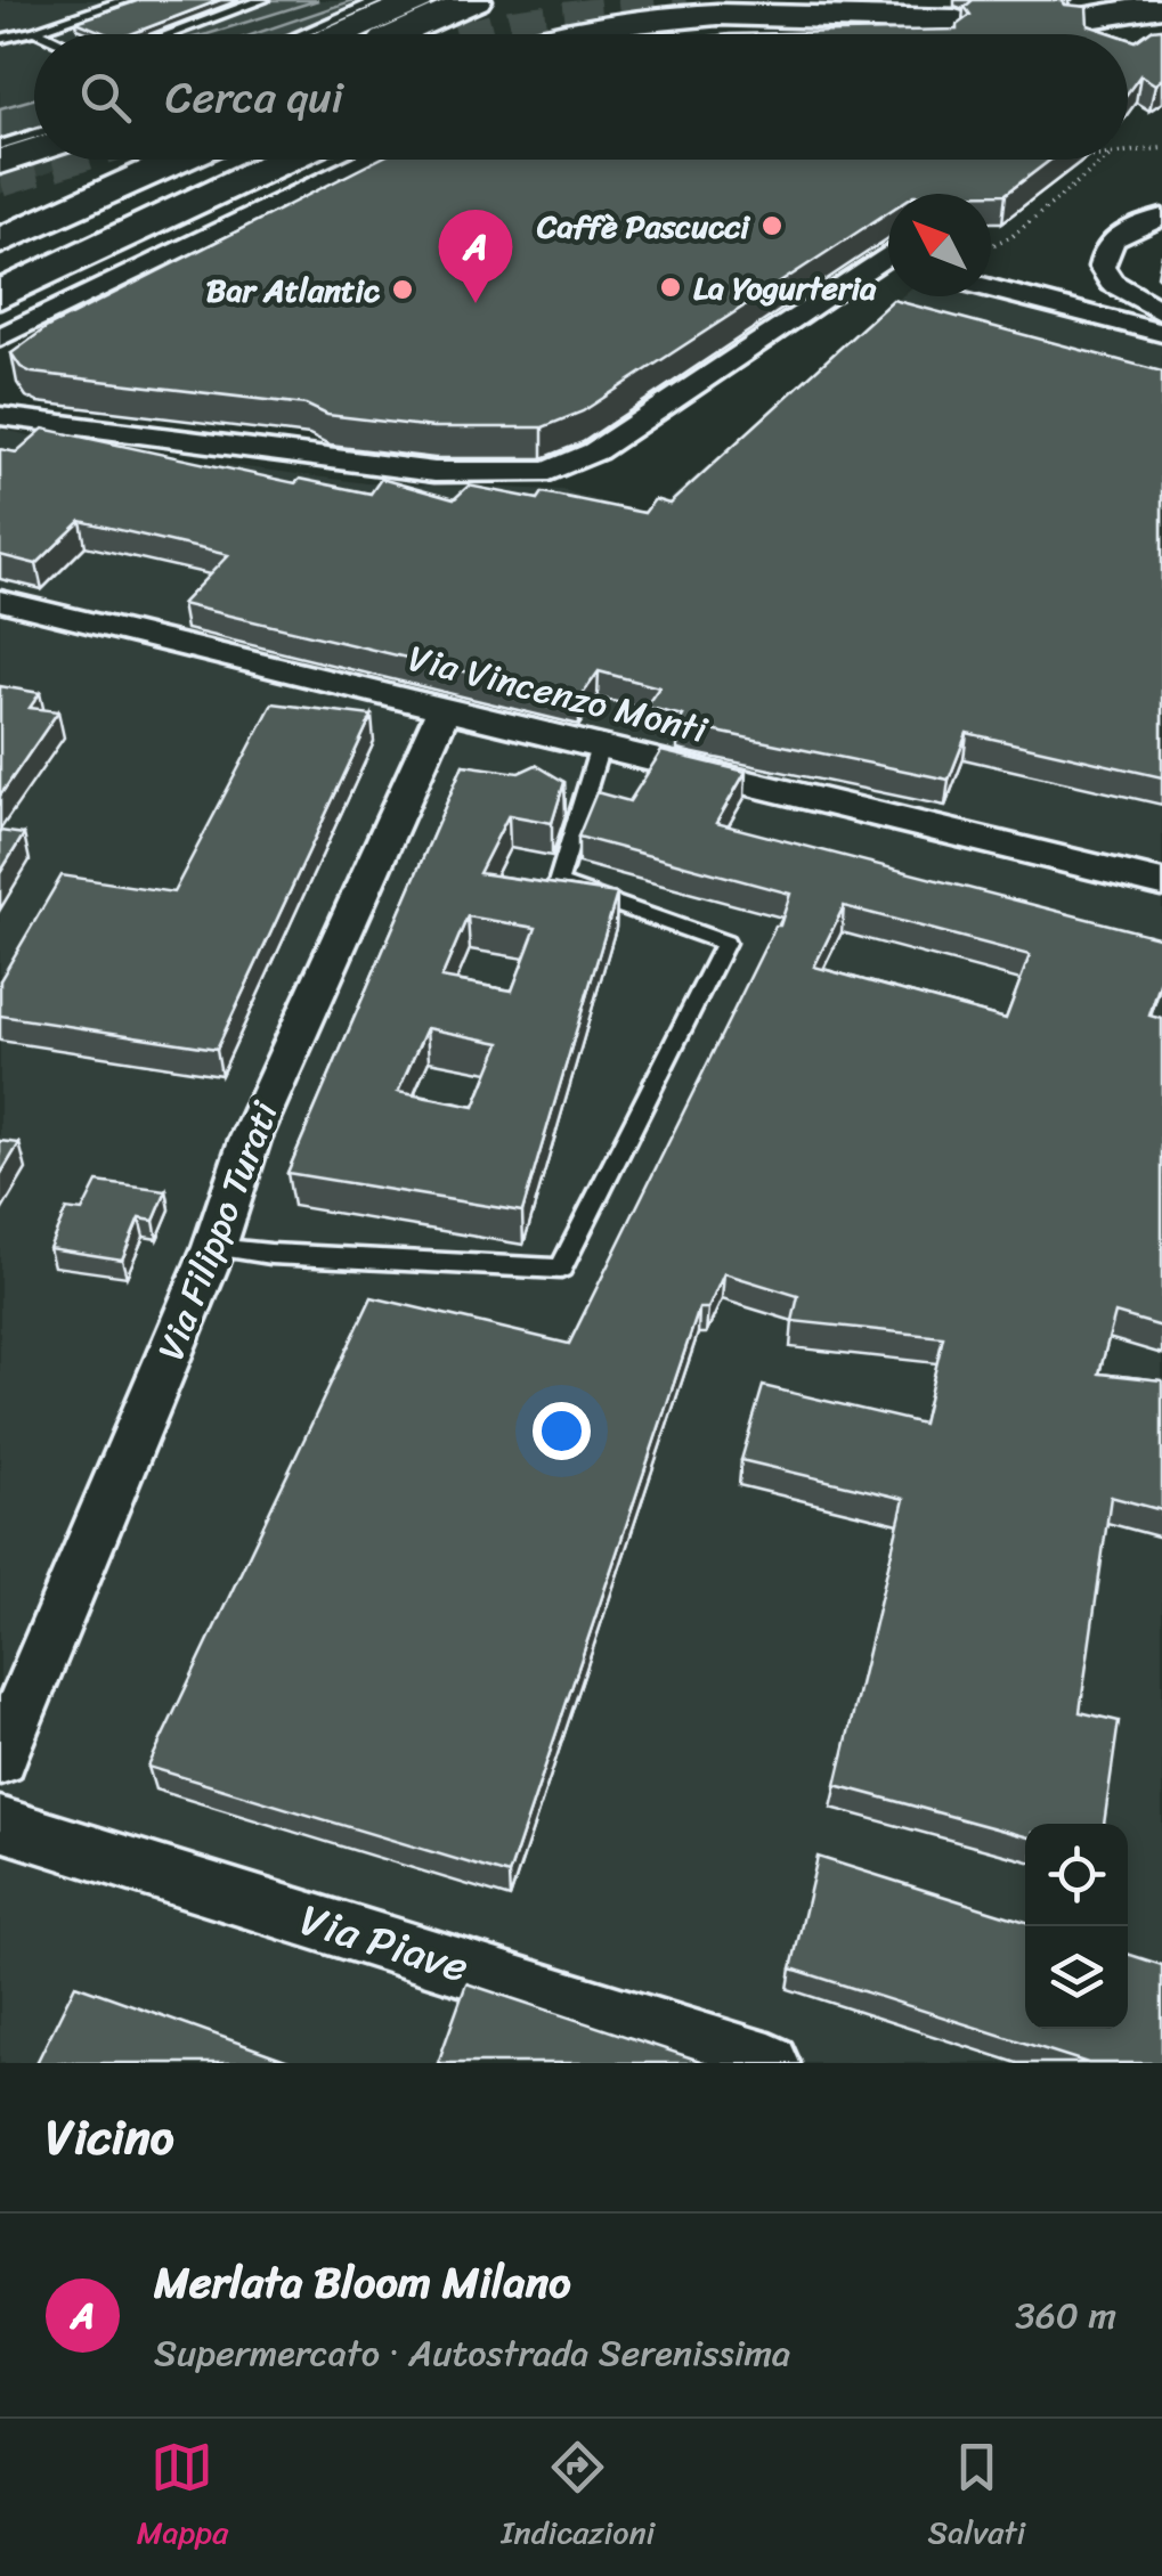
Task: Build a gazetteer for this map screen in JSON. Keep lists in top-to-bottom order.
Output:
{
  "streets": {
    "street": ["Via Vincenzo Monti", "Via Filippo Turati", "Via Piave"]
  },
  "crossings": [
    ["Via Vincenzo Monti", "Via Filippo Turati"]
  ],
  "places": ["Caffè Pascucci", "La Yogurteria", "Bar Atlantic"],
  "north": "top left",
  "page": {
    "search": "Cerca qui",
    "pins": "A",
    "heading": "Vicino",
    "list": [
      {
        "mark": "A",
        "name": "Merlata Bloom Milano",
        "note": "Supermercato · Autostrada Serenissima",
        "value": "360 m"
      }
    ],
    "nav": ["Mappa", "Indicazioni", "Salvati"]
  }
}
